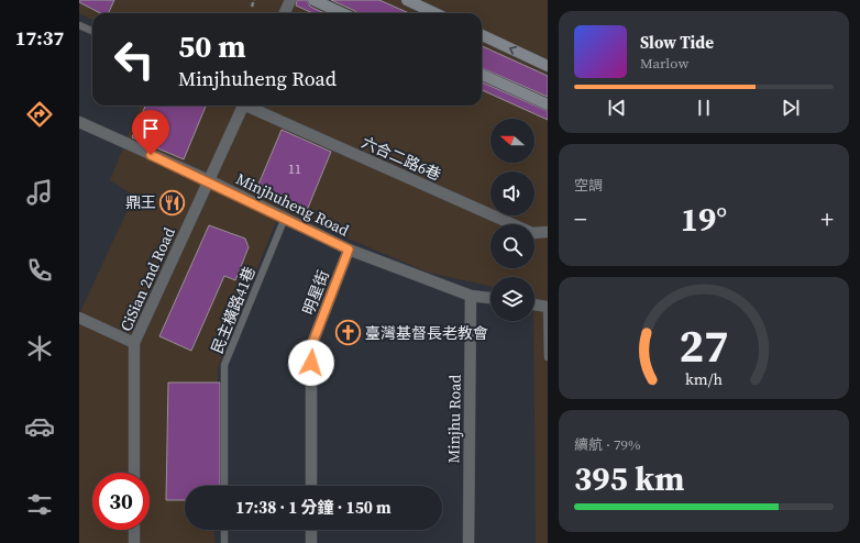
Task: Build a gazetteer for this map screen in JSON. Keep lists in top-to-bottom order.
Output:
{
  "streets": {
    "street": [
      "六合二路6巷",
      "Minjhuheng Road",
      "CiSian 2nd Road",
      "明星街",
      "Minjhu Road"
    ],
    "lane": ["民主橫路41巷"]
  },
  "crossings": [
    ["Minjhuheng Road", "CiSian 2nd Road"],
    ["Minjhuheng Road", "明星街"],
    ["Minjhuheng Road", "民主橫路41巷"],
    ["Minjhuheng Road", "Minjhu Road"]
  ],
  "places": {
    "restaurant": ["鼎王"],
    "church": ["臺灣基督長老教會"]
  },
  "house_numbers": ["11"],
  "north": "left",
  "page": {
    "tabs": "17:37",
    "turn": ["50 m", "Minjhuheng Road"],
    "song": ["Slow Tide", "Marlow"],
    "tile": [
      "空調",
      ["續航 · 79%", "395 km"]
    ],
    "heat": ["−", "19°", "+"],
    "limit": "30",
    "trip": "17:38 · 1 分鐘 · 150 m",
    "gauge": ["27", "km/h"]
  }
}
